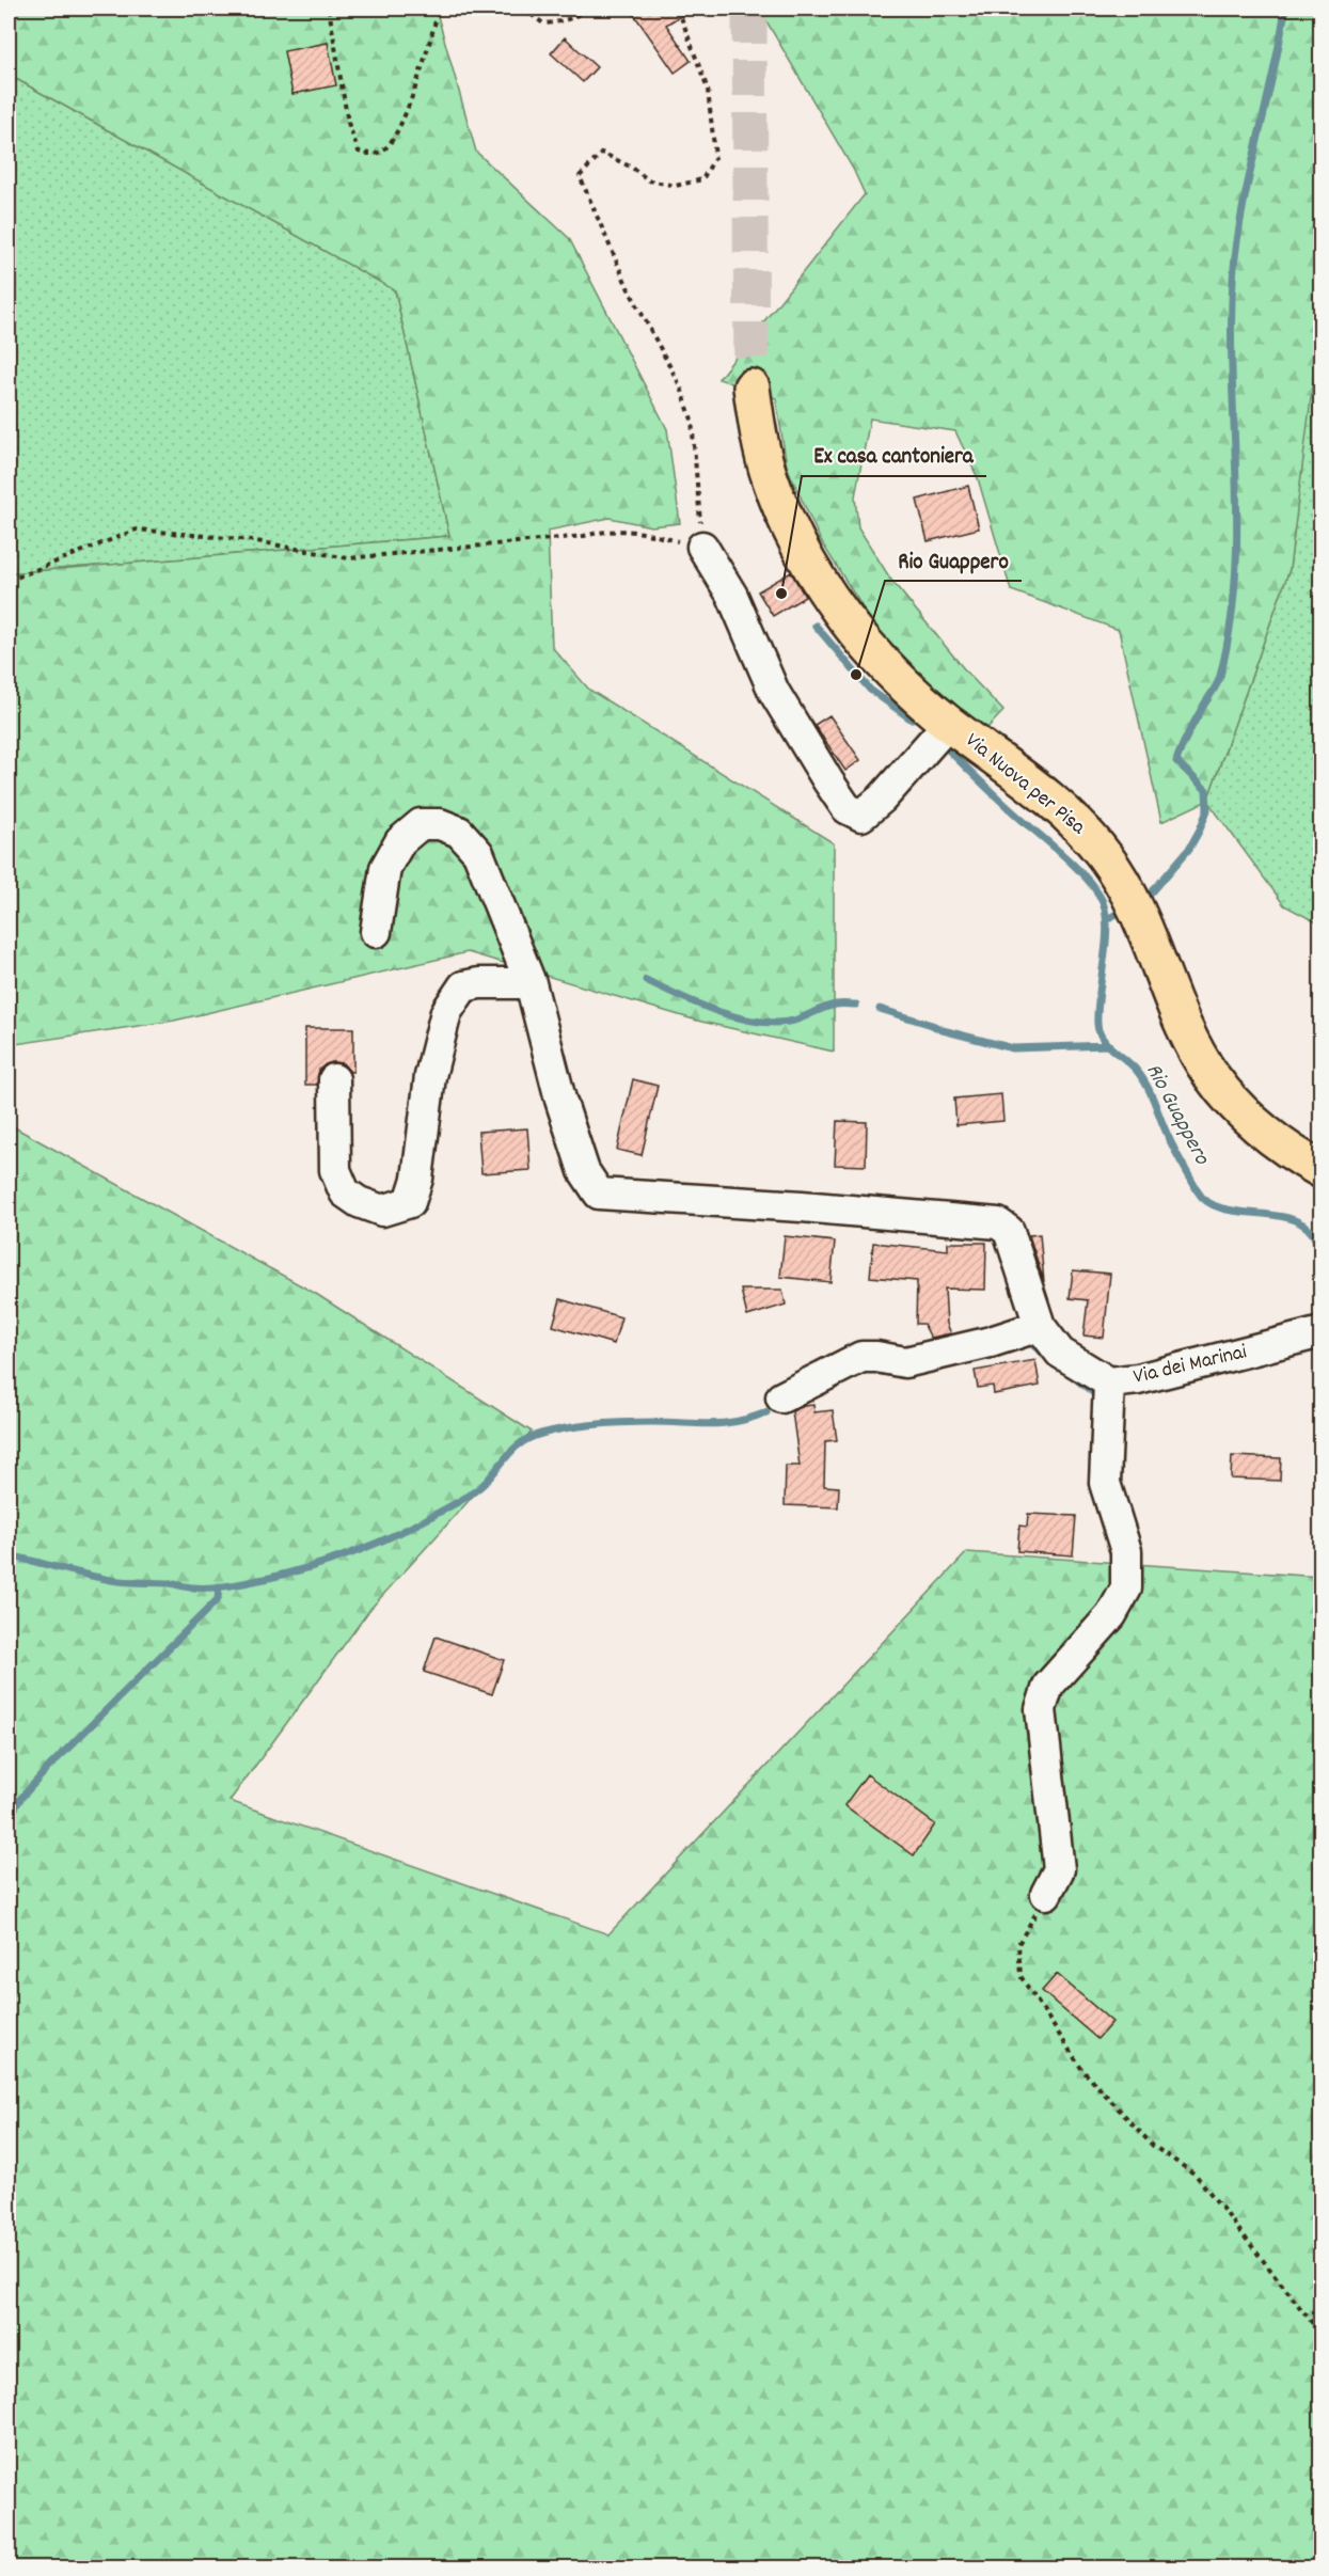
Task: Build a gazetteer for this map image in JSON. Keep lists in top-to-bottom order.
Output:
{
  "streets": {
    "main road": ["Via Nuova per Pisa"],
    "street": ["Via dei Marinai"]
  },
  "water": ["Rio Guappero"],
  "places": ["Ex casa cantoniera", "Rio Guappero"]
}
